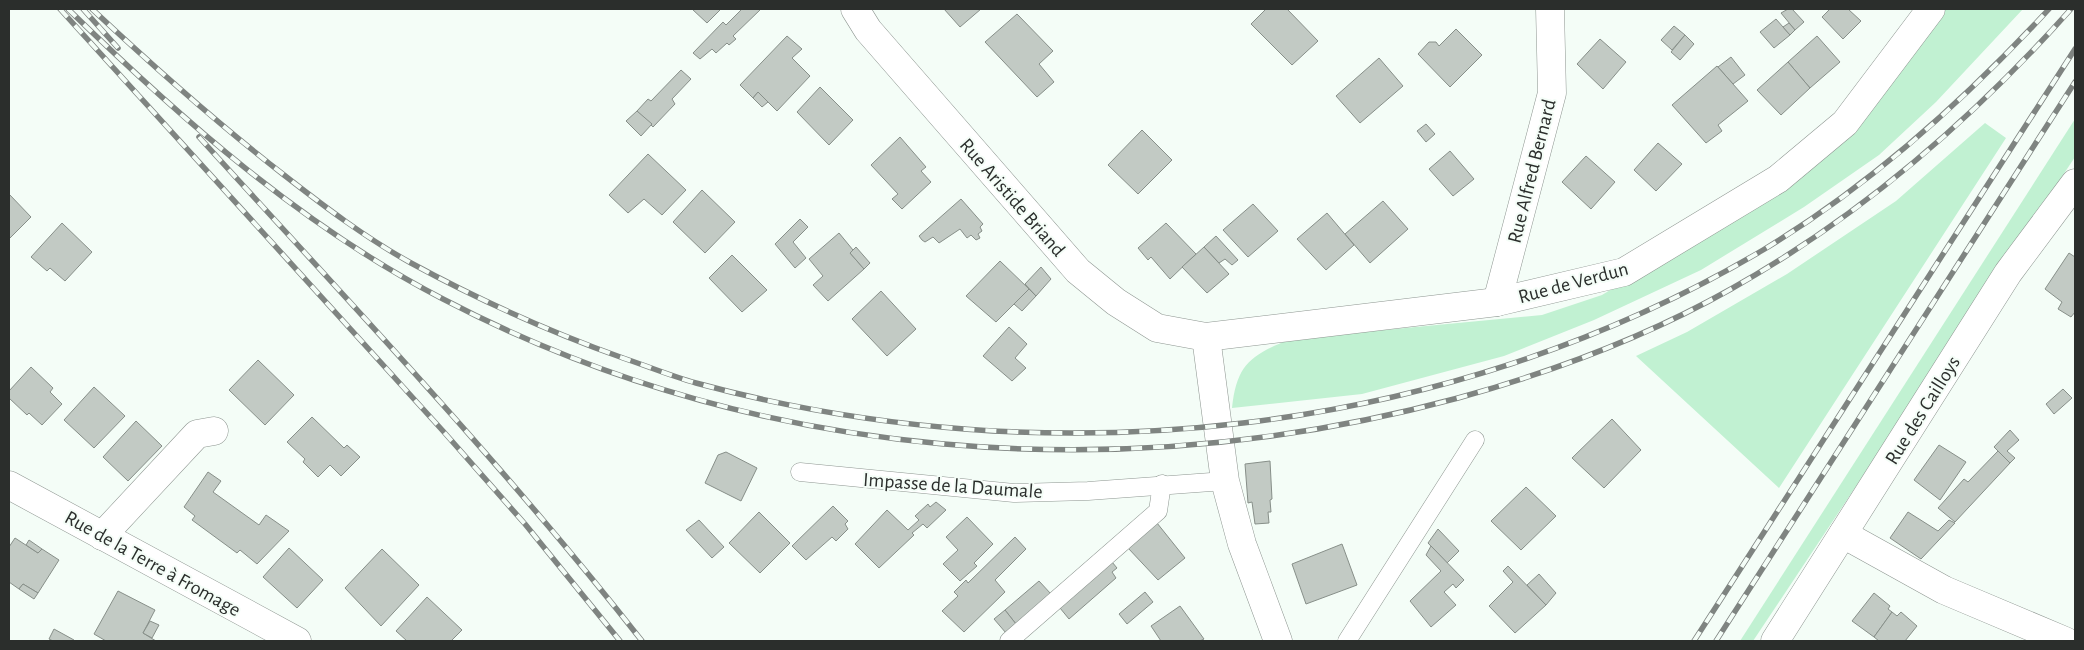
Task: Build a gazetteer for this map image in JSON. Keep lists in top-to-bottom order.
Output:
{
  "streets": {
    "street": [
      "Rue Alfred Bernard",
      "Rue Aristide Briand",
      "Rue de Verdun",
      "Rue des Cailloys",
      "Rue de la Terre à Fromage"
    ],
    "lane": ["Impasse de la Daumale"]
  },
  "crossings": [
    ["Rue Alfred Bernard", "Rue de Verdun"],
    ["Rue Aristide Briand", "Rue de Verdun"]
  ]
}
